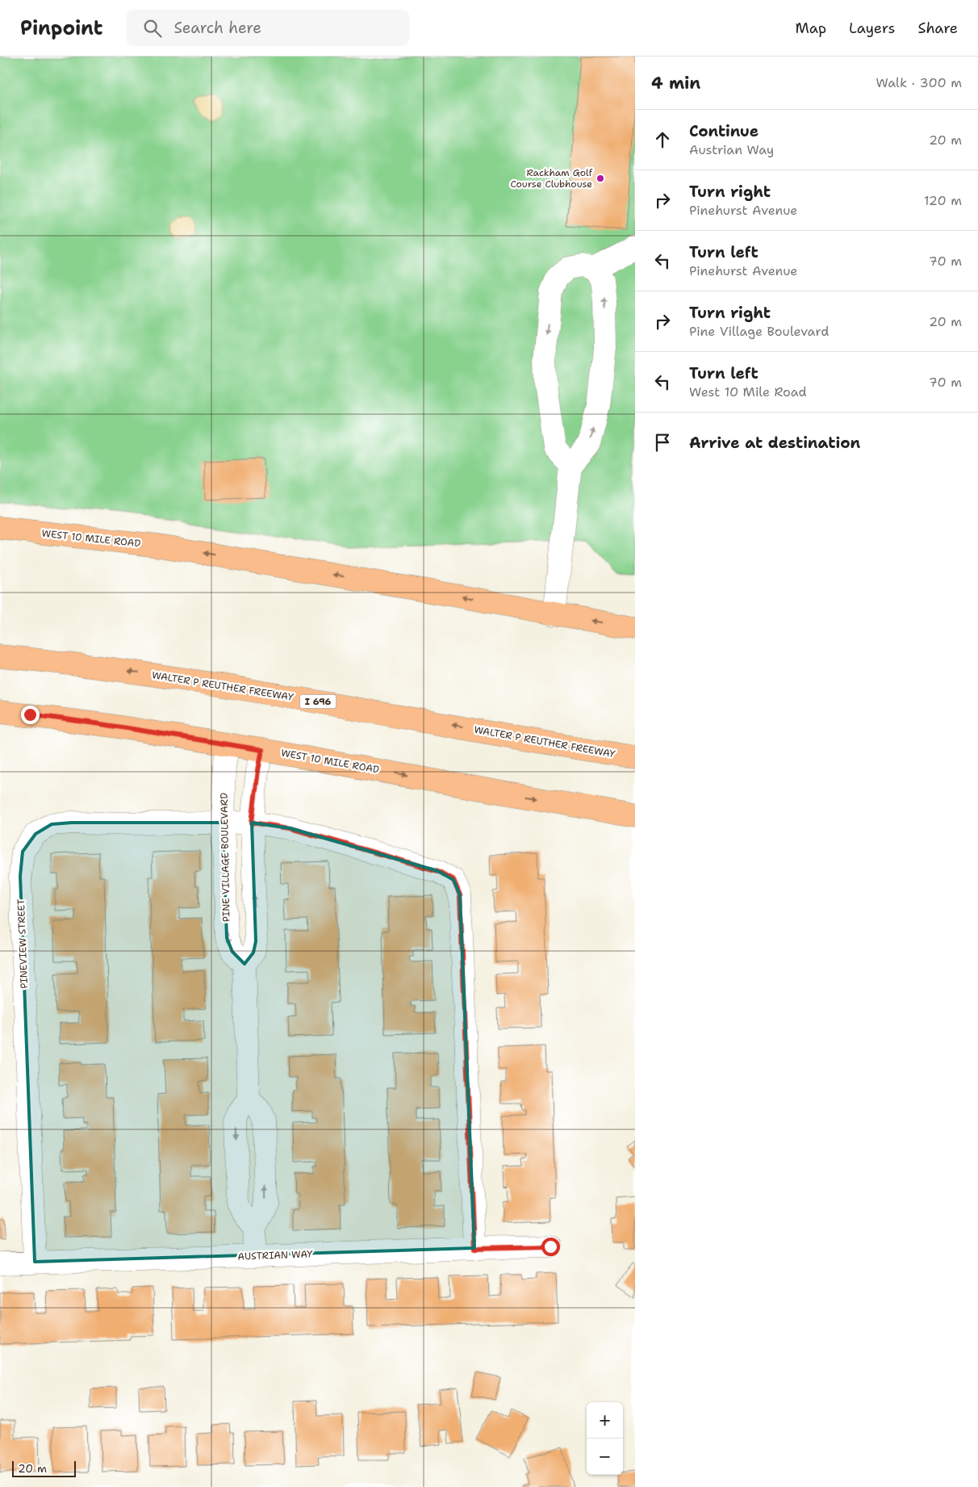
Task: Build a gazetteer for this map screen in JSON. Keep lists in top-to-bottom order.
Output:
{
  "streets": {
    "main road": ["WEST 10 MILE ROAD", "WALTER P REUTHER FREEWAY", "I 696"],
    "street": ["PINE VILLAGE BOULEVARD", "PINEVIEW STREET", "AUSTRIAN WAY"]
  },
  "crossings": [
    ["WEST 10 MILE ROAD", "PINE VILLAGE BOULEVARD"],
    ["PINE VILLAGE BOULEVARD", "PINEVIEW STREET"],
    ["PINEVIEW STREET", "AUSTRIAN WAY"]
  ],
  "one_way": ["WALTER P REUTHER FREEWAY"],
  "places": ["Rackham Golf Course Clubhouse"],
  "scale_bar": "20 m",
  "page": {
    "header": "Pinpoint",
    "search": "Search here",
    "nav": ["Map", "Layers", "Share"],
    "heading": ["4 min", "Walk · 300 m"],
    "list": [
      ["Continue", "Austrian Way", "20 m"],
      ["Turn right", "Pinehurst Avenue", "120 m"],
      ["Turn left", "Pinehurst Avenue", "70 m"],
      ["Turn right", "Pine Village Boulevard", "20 m"],
      ["Turn left", "West 10 Mile Road", "70 m"],
      "Arrive at destination"
    ],
    "map_buttons": ["+", "−"],
    "scale": "20 m"
  }
}
